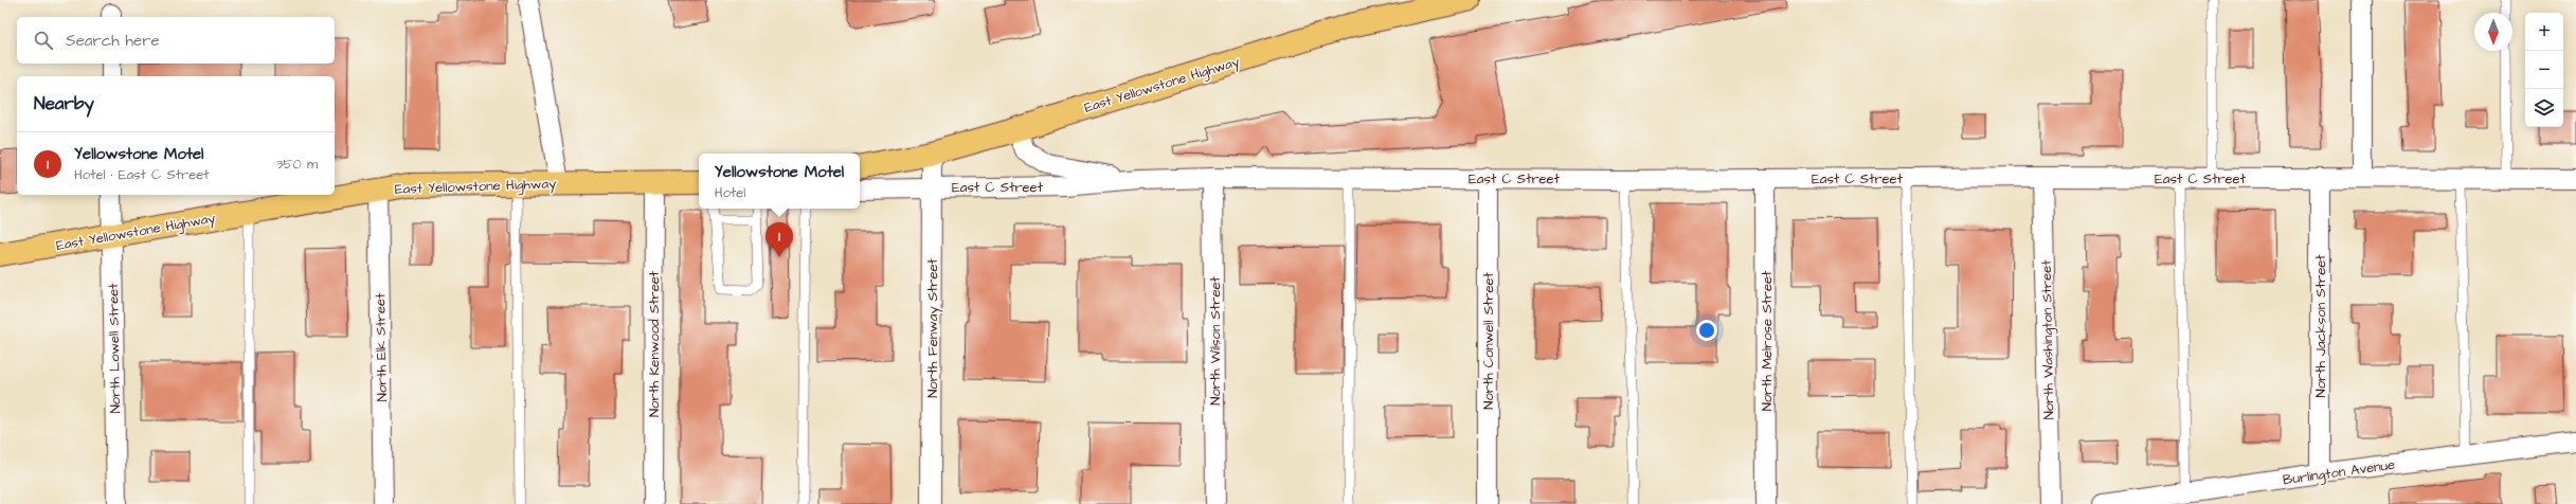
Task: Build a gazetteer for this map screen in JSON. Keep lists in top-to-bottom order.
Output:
{
  "streets": {
    "main road": ["East Yellowstone Highway"],
    "street": [
      "East C Street",
      "North Jackson Street",
      "North Fenway Street",
      "North Washington Street",
      "North Wilson Street",
      "North Conwell Street",
      "North Melrose Street",
      "North Kenwood Street",
      "North Elk Street",
      "North Lowell Street",
      "Burlington Avenue"
    ]
  },
  "crossings": [
    ["East Yellowstone Highway", "East C Street"],
    ["East Yellowstone Highway", "North Fenway Street"],
    ["East Yellowstone Highway", "North Kenwood Street"],
    ["East Yellowstone Highway", "North Elk Street"],
    ["East Yellowstone Highway", "North Lowell Street"],
    ["East C Street", "North Jackson Street"],
    ["East C Street", "North Fenway Street"],
    ["East C Street", "North Washington Street"],
    ["East C Street", "North Wilson Street"],
    ["East C Street", "North Conwell Street"],
    ["East C Street", "North Melrose Street"],
    ["North Jackson Street", "Burlington Avenue"]
  ],
  "north": "bottom",
  "page": {
    "map_buttons": ["+", "−"],
    "search": "Search here",
    "heading": "Nearby",
    "list": [
      {
        "mark": "1",
        "name": "Yellowstone Motel",
        "note": "Hotel · East C Street",
        "value": "350 m"
      }
    ],
    "popup": ["Yellowstone Motel", "Hotel"],
    "pins": "1"
  }
}
